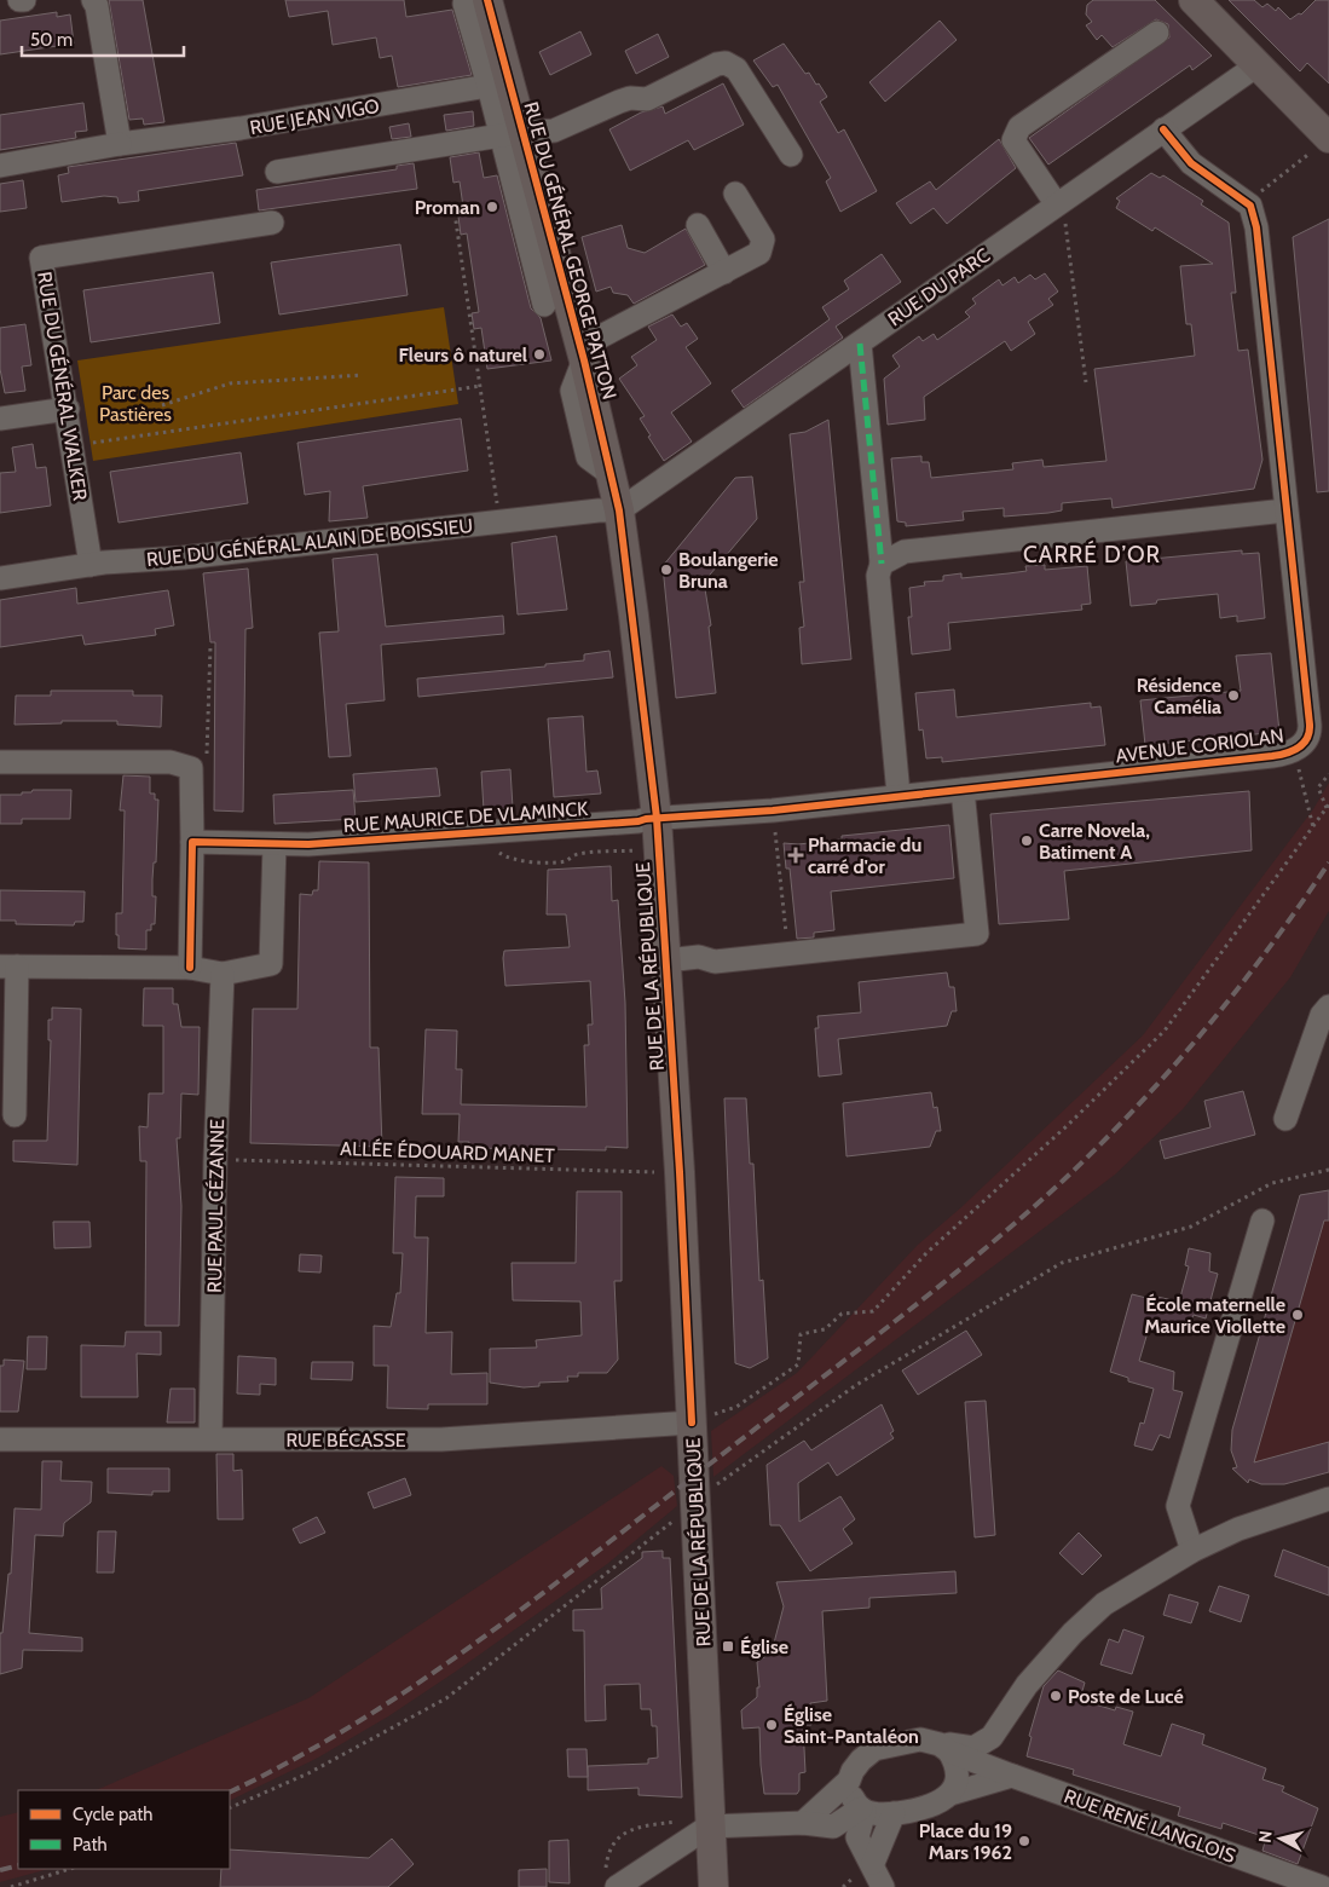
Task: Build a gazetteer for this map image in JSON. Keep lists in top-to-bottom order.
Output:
{
  "streets": {
    "main road": ["RUE DU GÉNÉRAL GEORGE PATTON", "RUE DE LA RÉPUBLIQUE"],
    "street": [
      "RUE JEAN VIGO",
      "RUE DU PARC",
      "RUE DU GÉNÉRAL WALKER",
      "RUE DU GÉNÉRAL ALAIN DE BOISSIEU",
      "AVENUE CORIOLAN",
      "RUE MAURICE DE VLAMINCK",
      "RUE PAUL CÉZANNE",
      "RUE BÉCASSE",
      "RUE RENÉ LANGLOIS"
    ],
    "path": ["ALLÉE ÉDOUARD MANET"]
  },
  "crossings": [
    ["RUE JEAN VIGO", "RUE DU GÉNÉRAL GEORGE PATTON"],
    ["RUE DU GÉNÉRAL GEORGE PATTON", "RUE DU PARC"],
    ["RUE DU GÉNÉRAL GEORGE PATTON", "RUE DU GÉNÉRAL ALAIN DE BOISSIEU"],
    ["RUE DU GÉNÉRAL GEORGE PATTON", "RUE DE LA RÉPUBLIQUE"],
    ["RUE DU PARC", "RUE DU GÉNÉRAL ALAIN DE BOISSIEU"],
    ["RUE DU PARC", "RUE DE LA RÉPUBLIQUE"],
    ["RUE DU GÉNÉRAL WALKER", "RUE DU GÉNÉRAL ALAIN DE BOISSIEU"],
    ["RUE DU GÉNÉRAL ALAIN DE BOISSIEU", "RUE DE LA RÉPUBLIQUE"],
    ["AVENUE CORIOLAN", "RUE MAURICE DE VLAMINCK"],
    ["AVENUE CORIOLAN", "RUE DE LA RÉPUBLIQUE"],
    ["RUE MAURICE DE VLAMINCK", "RUE DE LA RÉPUBLIQUE"],
    ["RUE DE LA RÉPUBLIQUE", "ALLÉE ÉDOUARD MANET"],
    ["RUE DE LA RÉPUBLIQUE", "RUE BÉCASSE"],
    ["ALLÉE ÉDOUARD MANET", "RUE PAUL CÉZANNE"],
    ["RUE PAUL CÉZANNE", "RUE BÉCASSE"]
  ],
  "districts": ["CARRÉ D’OR"],
  "parks": ["Parc des Pastières"],
  "places": {
    "other": [
      "Proman",
      "Fleurs ô naturel",
      "Boulangerie Bruna",
      "Résidence Camélia",
      "Carre Novela, Batiment A",
      "École maternelle Maurice Viollette",
      "Poste de Lucé",
      "Église Saint-Pantaléon",
      "Place du 19 Mars 1962"
    ],
    "health": ["Pharmacie du carré d'or"],
    "transit": ["Église"]
  },
  "legend": ["Cycle path", "Path"],
  "scale_bar": "50 m",
  "north": "left"
}
